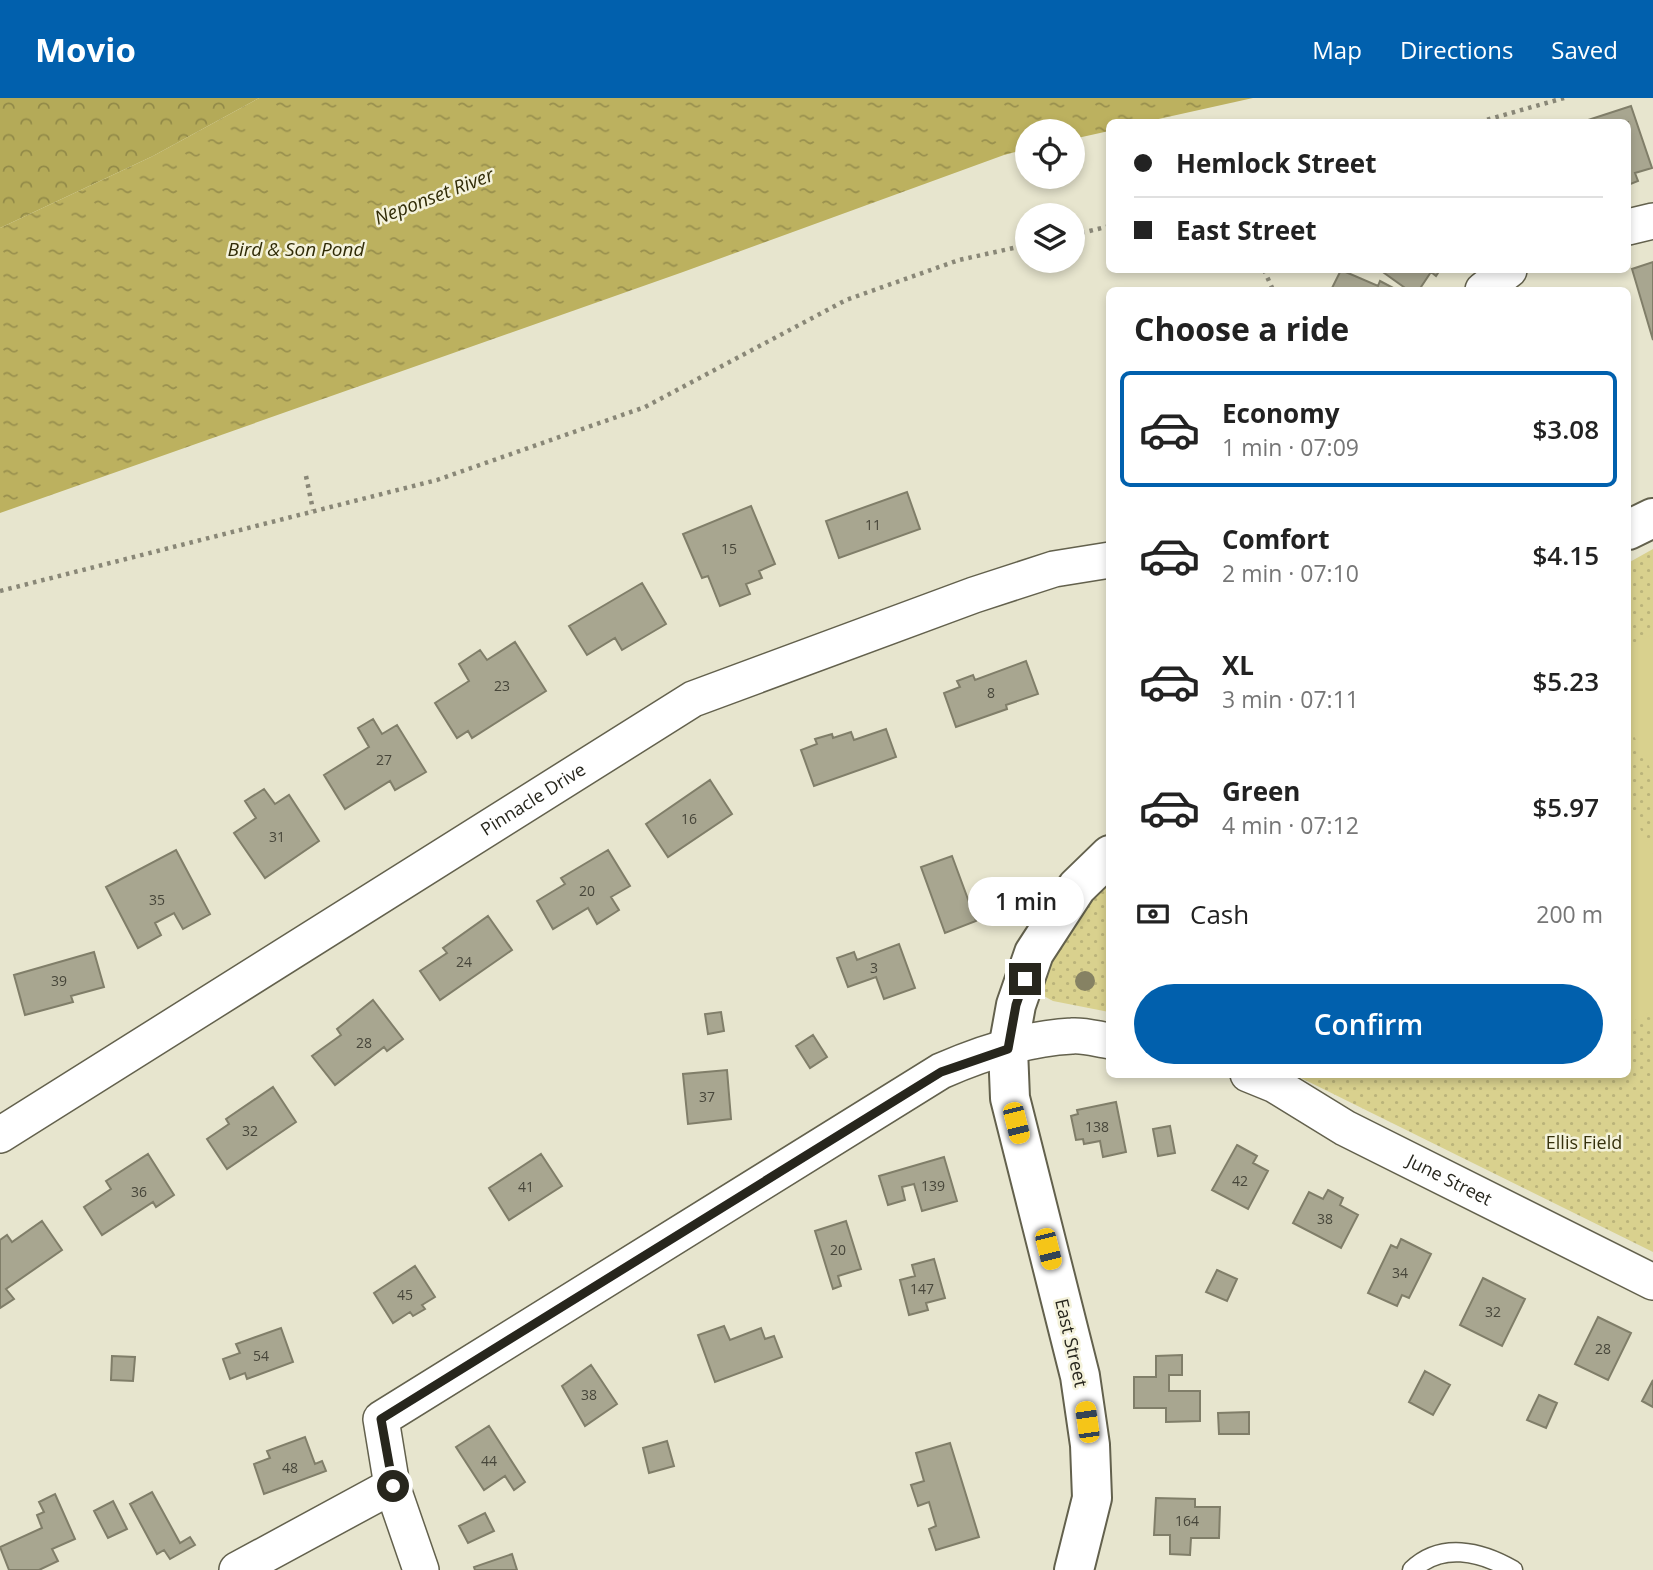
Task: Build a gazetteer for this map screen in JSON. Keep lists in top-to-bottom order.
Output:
{
  "streets": {
    "street": ["Pinnacle Drive", "June Street", "East Street"]
  },
  "water": ["Neponset River", "Bird & Son Pond"],
  "parks": ["Ellis Field"],
  "house_numbers": [
    "11",
    "15",
    "23",
    "8",
    "27",
    "16",
    "31",
    "20",
    "35",
    "24",
    "3",
    "39",
    "28",
    "37",
    "138",
    "32",
    "42",
    "139",
    "41",
    "36",
    "38",
    "20",
    "34",
    "147",
    "45",
    "32",
    "28",
    "54",
    "38",
    "44",
    "48",
    "164"
  ],
  "page": {
    "header": "Movio",
    "nav": ["Map", "Directions", "Saved"],
    "banner": ["Hemlock Street", "East Street"],
    "heading": "Choose a ride",
    "list": [
      {
        "name": "Economy",
        "note": "1 min · 07:09",
        "value": "$3.08"
      },
      {
        "name": "Comfort",
        "note": "2 min · 07:10",
        "value": "$4.15"
      },
      {
        "name": "XL",
        "note": "3 min · 07:11",
        "value": "$5.23"
      },
      {
        "name": "Green",
        "note": "4 min · 07:12",
        "value": "$5.97"
      }
    ],
    "pay": ["Cash", "200 m"],
    "bubble": "1 min",
    "buttons": "Confirm"
  }
}
